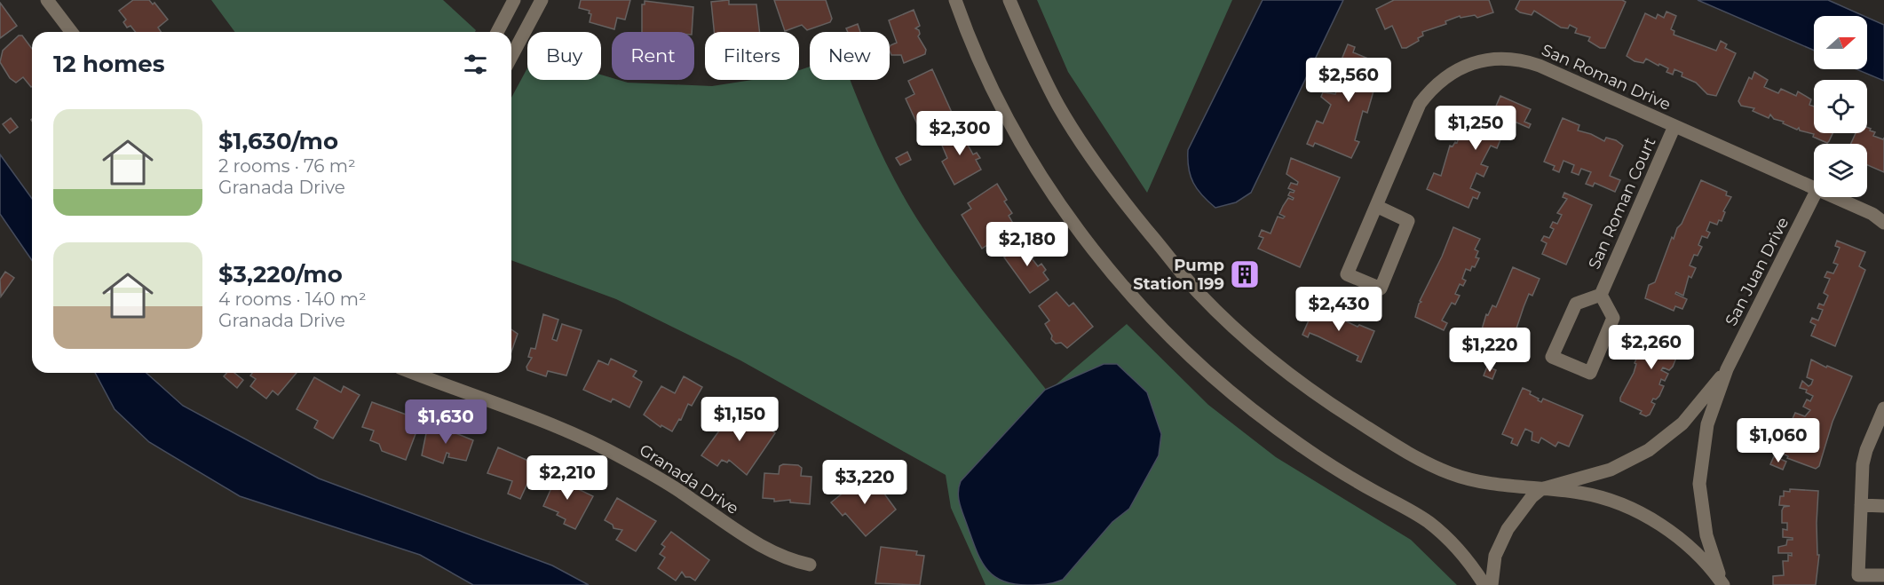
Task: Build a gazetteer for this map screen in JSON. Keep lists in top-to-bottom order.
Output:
{
  "streets": {
    "street": [
      "San Roman Drive",
      "San Roman Court",
      "San Juan Drive",
      "Granada Drive"
    ]
  },
  "crossings": [
    ["San Roman Drive", "San Roman Court"]
  ],
  "places": {
    "building": ["Pump Station 199"]
  },
  "north": "right",
  "page": {
    "chip": [
      "Buy",
      "Rent",
      "Filters",
      "New"
    ],
    "heading": "12 homes",
    "price": [
      "$2,560",
      "$1,250",
      "$2,300",
      "$2,180",
      "$2,430",
      "$2,260",
      "$1,220",
      "$1,150",
      "$1,630",
      "$1,060",
      "$2,210",
      "$3,220"
    ],
    "list": [
      {
        "name": "$1,630/mo",
        "note": "2 rooms · 76 m² · Granada Drive"
      },
      {
        "name": "$3,220/mo",
        "note": "4 rooms · 140 m² · Granada Drive"
      }
    ]
  }
}
